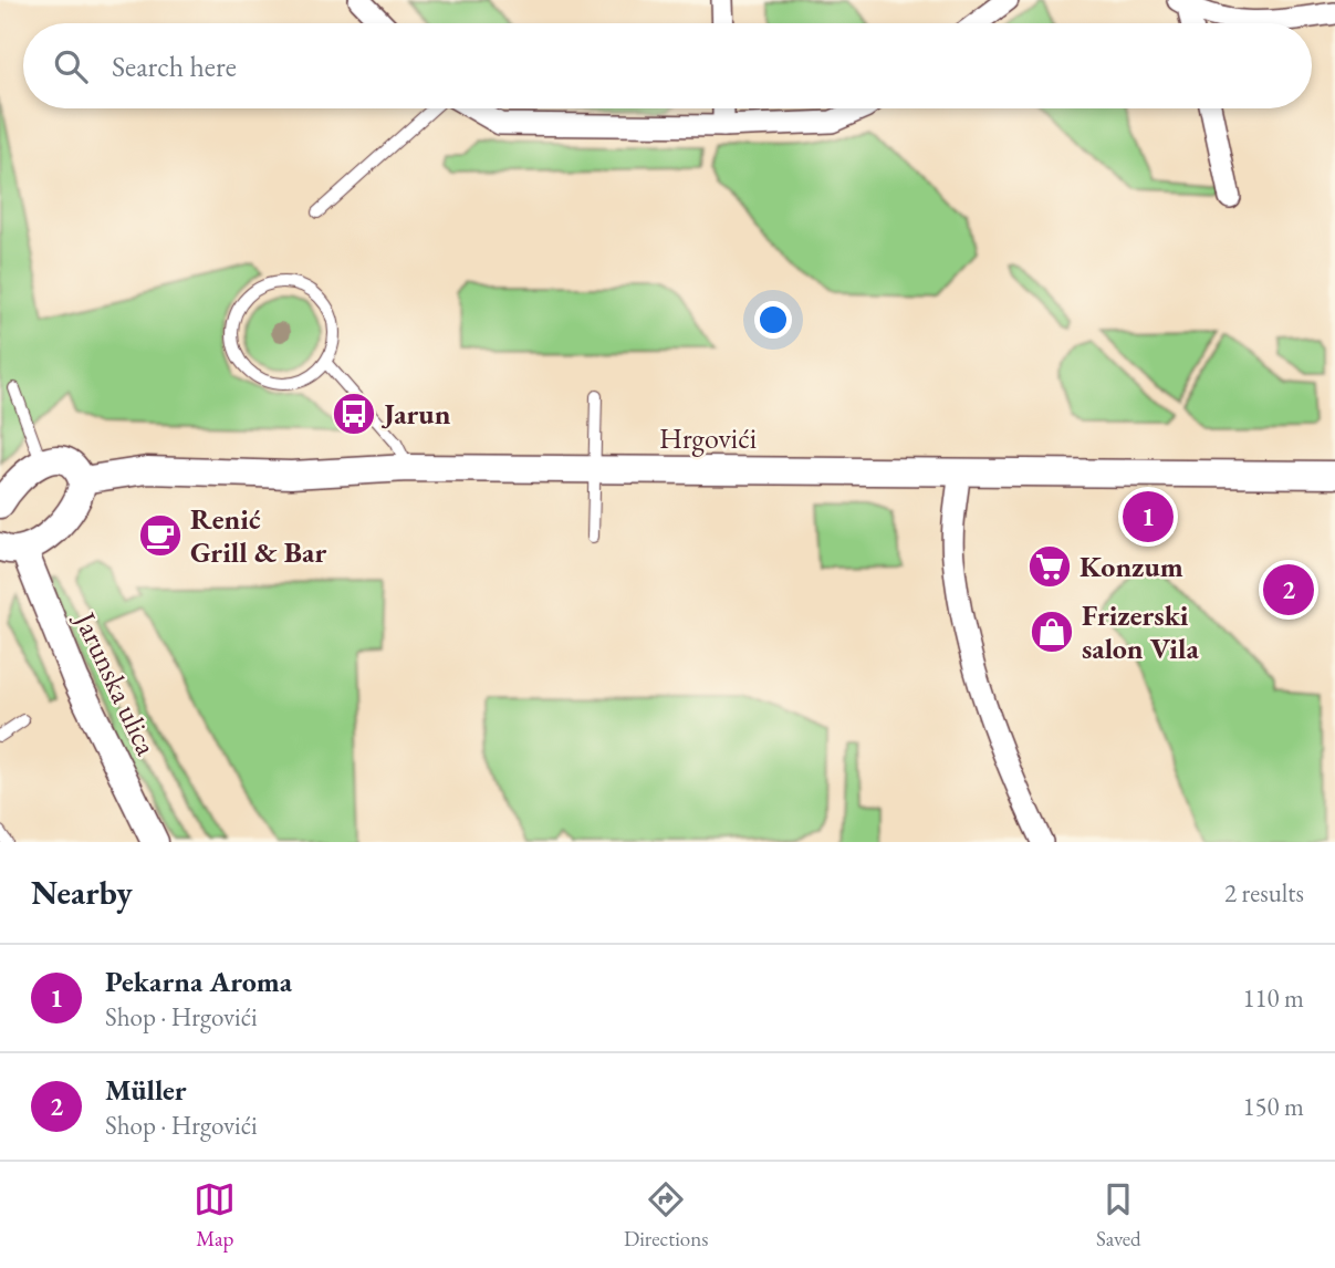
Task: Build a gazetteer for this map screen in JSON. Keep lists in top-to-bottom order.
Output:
{
  "streets": {
    "street": ["Hrgovići", "Jarunska ulica"]
  },
  "places": {
    "bus stop": ["Jarun"],
    "cafe": ["Renić Grill & Bar"],
    "supermarket": ["Konzum"],
    "shop": ["Frizerski salon Vila"]
  },
  "page": {
    "search": "Search here",
    "pins": ["1", "2"],
    "heading": ["Nearby", "2 results"],
    "list": [
      {
        "mark": "1",
        "name": "Pekarna Aroma",
        "note": "Shop · Hrgovići",
        "value": "110 m"
      },
      {
        "mark": "2",
        "name": "Müller",
        "note": "Shop · Hrgovići",
        "value": "150 m"
      }
    ],
    "nav": ["Map", "Directions", "Saved"]
  }
}
